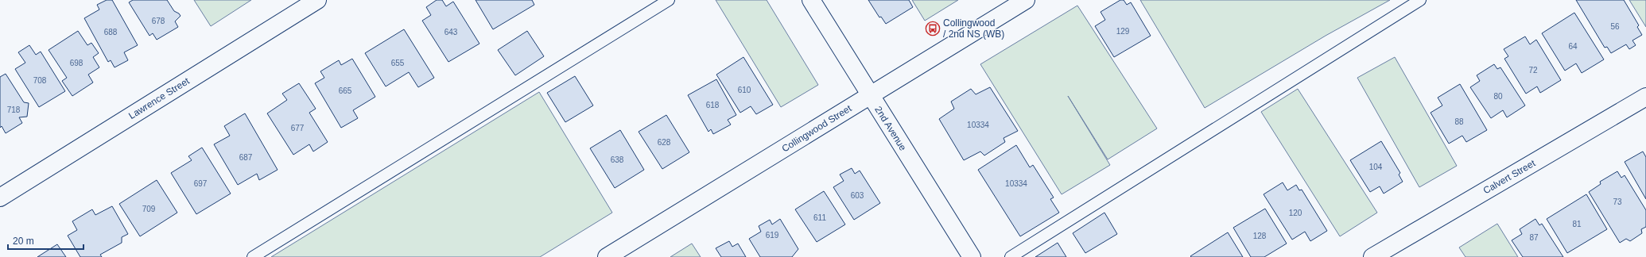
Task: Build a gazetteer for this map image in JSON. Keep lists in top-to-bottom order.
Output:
{
  "streets": {
    "street": [
      "Lawrence Street",
      "Collingwood Street",
      "2nd Avenue",
      "Calvert Street"
    ]
  },
  "crossings": [
    ["Collingwood Street", "2nd Avenue"]
  ],
  "places": {
    "bus stop": ["Collingwood / 2nd NS (WB)"]
  },
  "house_numbers": [
    "678",
    "56",
    "129",
    "688",
    "643",
    "64",
    "698",
    "655",
    "72",
    "708",
    "610",
    "665",
    "80",
    "618",
    "718",
    "88",
    "10334",
    "677",
    "628",
    "687",
    "638",
    "104",
    "697",
    "10334",
    "603",
    "73",
    "709",
    "120",
    "611",
    "81",
    "619",
    "128",
    "87"
  ],
  "scale_bar": "20 m"
}
